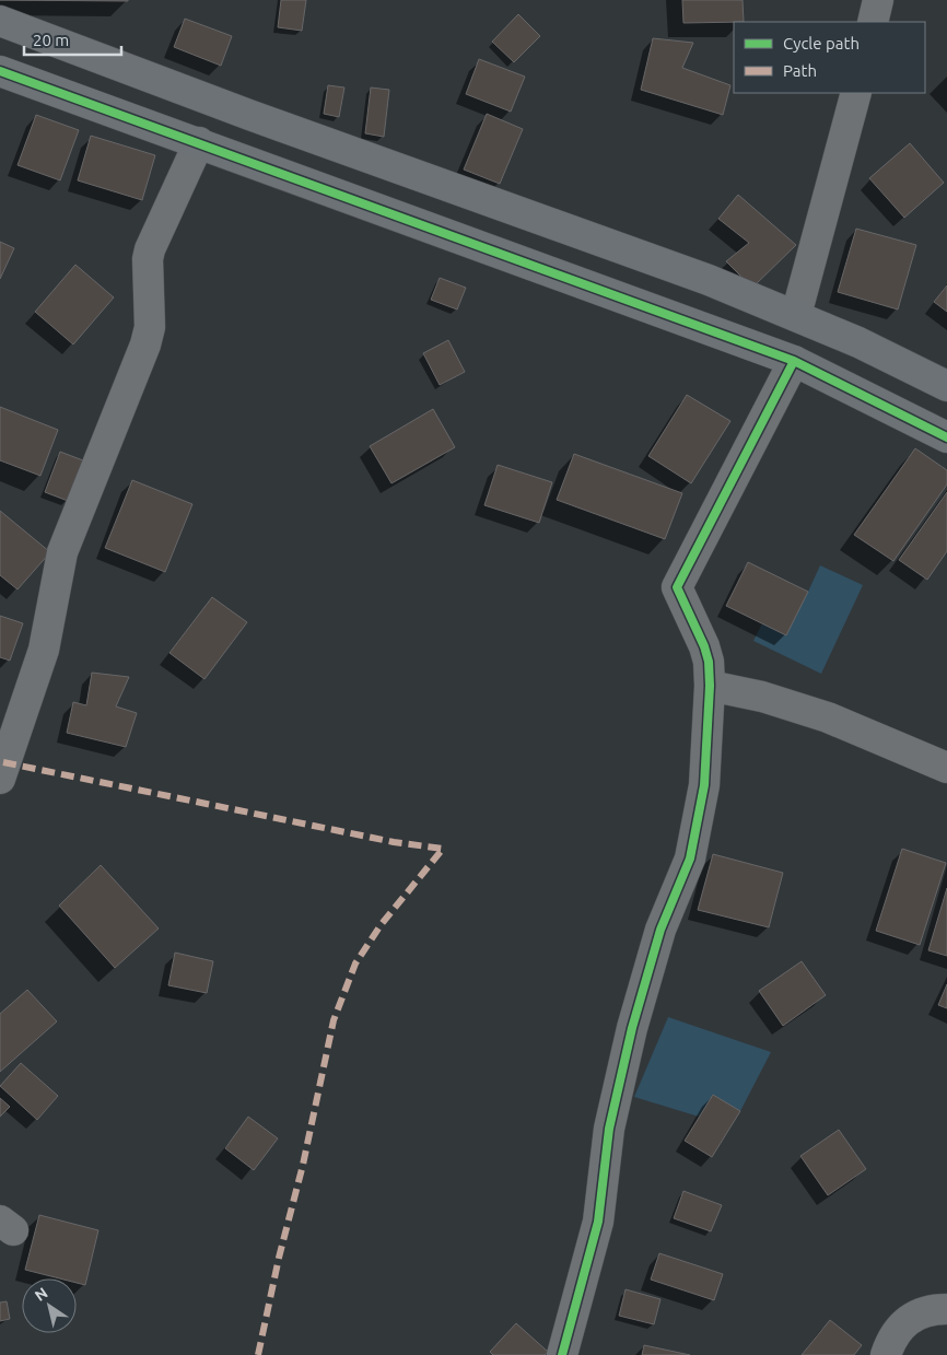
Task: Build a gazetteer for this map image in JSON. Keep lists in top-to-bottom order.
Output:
{
  "legend": ["Cycle path", "Path"],
  "scale_bar": "20 m",
  "north": "top left"
}
